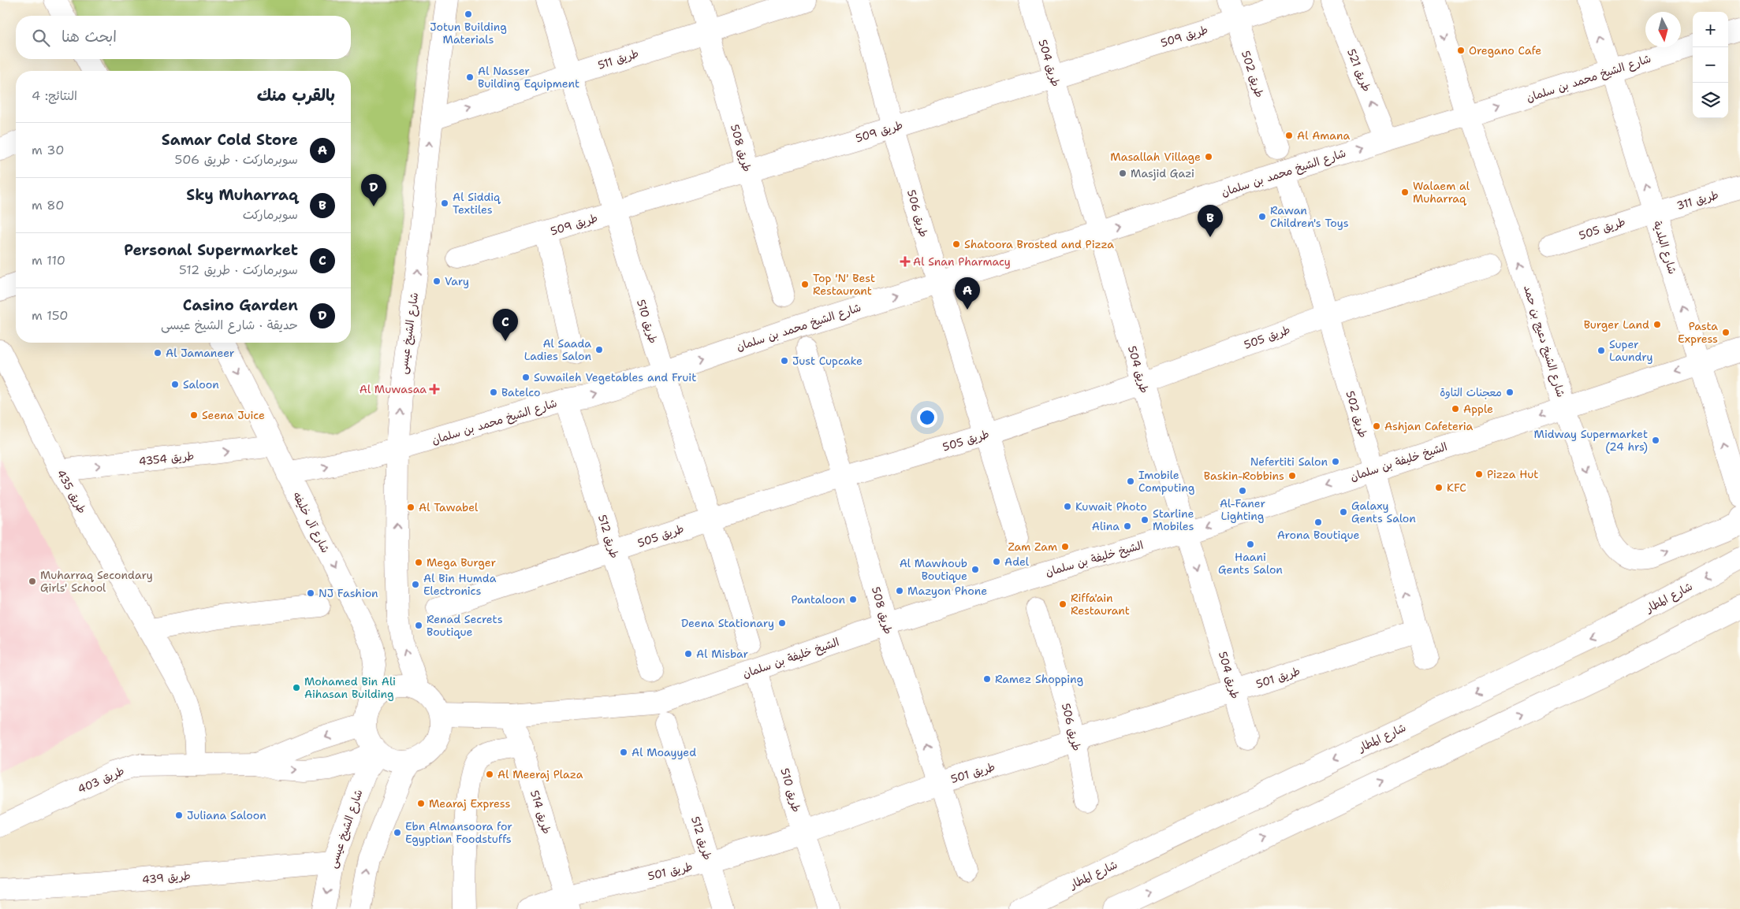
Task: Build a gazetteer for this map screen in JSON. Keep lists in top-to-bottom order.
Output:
{
  "streets": {
    "street": [
      "طريق 509",
      "طريق 511",
      "طريق 504",
      "طريق 521",
      "طريق 502",
      "شارع الشيخ محمد بن سلمان",
      "طريق 508",
      "طريق 311",
      "طريق 506",
      "طريق 505",
      "شارع البلدية",
      "طريق 510",
      "شارع الشيخ عيسى",
      "شارع الشيخ دعيج بن حمد",
      "طريق 4354",
      "الشيخ خليفة بن سلمان",
      "طريق 435",
      "شارع آل خليفه",
      "طريق 512",
      "شارع المطار",
      "طريق 501",
      "طريق 403",
      "طريق 514",
      "طريق 439"
    ]
  },
  "crossings": [
    ["طريق 509", "طريق 504"],
    ["طريق 509", "طريق 502"],
    ["طريق 509", "طريق 508"],
    ["طريق 509", "طريق 506"],
    ["طريق 509", "طريق 510"],
    ["طريق 511", "طريق 508"],
    ["طريق 511", "طريق 510"],
    ["طريق 511", "شارع الشيخ عيسى"],
    ["طريق 504", "شارع الشيخ محمد بن سلمان"],
    ["طريق 504", "طريق 505"],
    ["طريق 504", "الشيخ خليفة بن سلمان"],
    ["طريق 504", "طريق 501"],
    ["طريق 521", "شارع الشيخ محمد بن سلمان"],
    ["طريق 502", "شارع الشيخ محمد بن سلمان"],
    ["طريق 502", "طريق 505"],
    ["طريق 502", "الشيخ خليفة بن سلمان"],
    ["طريق 502", "طريق 501"],
    ["شارع الشيخ محمد بن سلمان", "طريق 506"],
    ["شارع الشيخ محمد بن سلمان", "شارع البلدية"],
    ["شارع الشيخ محمد بن سلمان", "طريق 510"],
    ["شارع الشيخ محمد بن سلمان", "شارع الشيخ عيسى"],
    ["شارع الشيخ محمد بن سلمان", "شارع الشيخ دعيج بن حمد"],
    ["شارع الشيخ محمد بن سلمان", "شارع آل خليفه"],
    ["شارع الشيخ محمد بن سلمان", "طريق 512"],
    ["طريق 508", "طريق 505"],
    ["طريق 508", "الشيخ خليفة بن سلمان"],
    ["طريق 508", "طريق 501"],
    ["طريق 311", "طريق 505"],
    ["طريق 311", "شارع البلدية"],
    ["طريق 506", "طريق 505"],
    ["طريق 506", "طريق 501"],
    ["طريق 505", "شارع البلدية"],
    ["طريق 505", "طريق 510"],
    ["طريق 505", "طريق 512"],
    ["شارع البلدية", "الشيخ خليفة بن سلمان"],
    ["طريق 510", "الشيخ خليفة بن سلمان"],
    ["طريق 510", "طريق 501"],
    ["شارع الشيخ عيسى", "الشيخ خليفة بن سلمان"],
    ["شارع الشيخ عيسى", "شارع آل خليفه"],
    ["شارع الشيخ عيسى", "طريق 403"],
    ["شارع الشيخ عيسى", "طريق 439"],
    ["شارع الشيخ دعيج بن حمد", "الشيخ خليفة بن سلمان"],
    ["طريق 4354", "طريق 435"],
    ["طريق 4354", "شارع آل خليفه"],
    ["الشيخ خليفة بن سلمان", "شارع آل خليفه"],
    ["الشيخ خليفة بن سلمان", "طريق 403"],
    ["الشيخ خليفة بن سلمان", "طريق 514"],
    ["طريق 435", "طريق 403"],
    ["شارع آل خليفه", "طريق 403"],
    ["طريق 512", "طريق 501"],
    ["طريق 501", "طريق 514"]
  ],
  "one_way": [
    "طريق 511",
    "طريق 521",
    "شارع الشيخ محمد بن سلمان",
    "شارع البلدية",
    "شارع الشيخ عيسى",
    "الشيخ خليفة بن سلمان",
    "شارع آل خليفه"
  ],
  "places": {
    "other": [
      "Jotun Building Materials",
      "Oregano Cafe",
      "Al Nasser Building Equipment",
      "Al Amana",
      "Masallah Village",
      "Masjid Gazi",
      "Walaem al Muharraq",
      "Al Siddiq Textiles",
      "Rawan Children's Toys",
      "Shatoora Brosted and Pizza",
      "Vary",
      "Top 'N' Best Restaurant",
      "Burger Land",
      "Pasta Express",
      "Al Saada Ladies Salon",
      "Super Laundry",
      "Al Jamaneer",
      "Just Cupcake",
      "Suwaileh Vegetables and Fruit",
      "Saloon",
      "Batelco",
      "معجنات التاوة",
      "Apple",
      "Seena Juice",
      "Ashjan Cafeteria",
      "Midway Supermarket (24 hrs)",
      "Nefertiti Salon",
      "Pizza Hut",
      "Baskin-Robbins",
      "Imobile Computing",
      "KFC",
      "Al-Faner Lighting",
      "Kuwait Photo",
      "Al Tawabel",
      "Galaxy Gents Salon",
      "Starline Mobiles",
      "Arona Boutique",
      "Alina",
      "Haani Gents Salon",
      "Zam Zam",
      "Adel",
      "Mega Burger",
      "Al Mawhoub Boutique",
      "Muharraq Secondary Girls' School",
      "Al Bin Humda Electronics",
      "Mazyon Phone",
      "NJ Fashion",
      "Pantaloon",
      "Riffa'ain Restaurant",
      "Deena Stationary",
      "Renad Secrets Boutique",
      "Al Misbar",
      "Ramez Shopping",
      "Mohamed Bin Ali Aihasan Building",
      "Al Moayyed",
      "Al Meeraj Plaza",
      "Mearaj Express",
      "Juliana Saloon",
      "Ebn Almansoora for Egyptian Foodstuffs"
    ],
    "health": ["Al Snan Pharmacy", "Al Muwasaa"]
  },
  "north": "bottom",
  "page": {
    "map_buttons": ["+", "−"],
    "search": "ابحث هنا",
    "heading": ["بالقرب منك", "النتائج: 4"],
    "list": [
      {
        "mark": "A",
        "name": "Samar Cold Store",
        "note": "سوبرماركت · طريق 506",
        "value": "30 m"
      },
      {
        "mark": "B",
        "name": "Sky Muharraq",
        "note": "سوبرماركت",
        "value": "80 m"
      },
      {
        "mark": "C",
        "name": "Personal Supermarket",
        "note": "سوبرماركت · طريق 512",
        "value": "110 m"
      },
      {
        "mark": "D",
        "name": "Casino Garden",
        "note": "حديقة · شارع الشيخ عيسى",
        "value": "150 m"
      }
    ],
    "pins": [
      "D",
      "B",
      "A",
      "C"
    ]
  }
}
